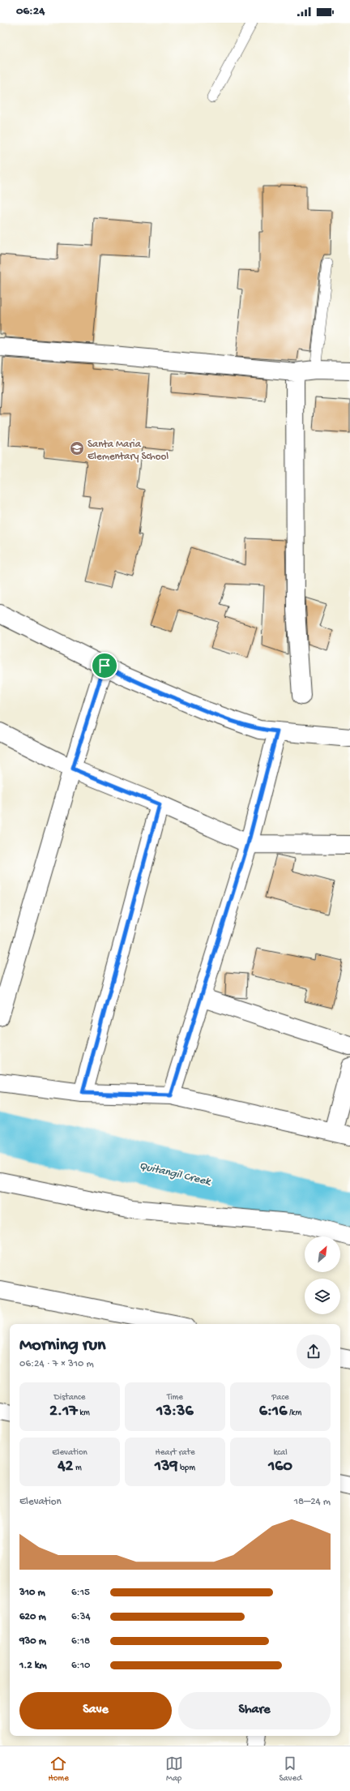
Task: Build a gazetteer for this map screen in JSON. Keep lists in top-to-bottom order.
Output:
{
  "water": ["Quitangil Creek"],
  "places": {
    "school or university": ["Santa Maria Elementary School"]
  },
  "north": "top right",
  "page": {
    "status": "06:24",
    "heading": ["Morning run", "06:24 · 7 × 310 m"],
    "stats": [
      ["Distance", "2.17 km"],
      ["Time", "13:36"],
      ["Pace", "6:16 /km"],
      ["Elevation", "42 m"],
      ["Heart rate", "139 bpm"],
      ["kcal", "160"]
    ],
    "chart": ["Elevation", "18–24 m"],
    "list": [
      {
        "name": "310 m",
        "note": "6:15"
      },
      {
        "name": "620 m",
        "note": "6:34"
      },
      {
        "name": "930 m",
        "note": "6:18"
      },
      {
        "name": "1.2 km",
        "note": "6:10"
      }
    ],
    "buttons": ["Save", "Share"],
    "tabs": ["Home", "Map", "Saved"]
  }
}
